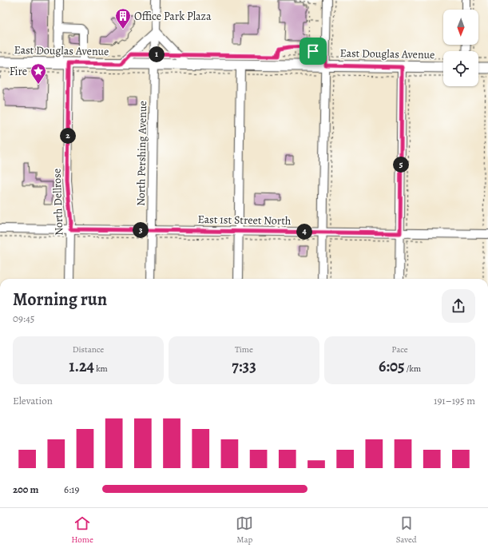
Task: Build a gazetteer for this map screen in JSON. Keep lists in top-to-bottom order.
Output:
{
  "streets": {
    "main road": ["East Douglas Avenue"],
    "street": ["North Pershing Avenue", "North Dellrose", "East 1st Street North"]
  },
  "crossings": [
    ["East Douglas Avenue", "North Pershing Avenue"],
    ["East Douglas Avenue", "North Dellrose"],
    ["North Pershing Avenue", "East 1st Street North"],
    ["North Dellrose", "East 1st Street North"]
  ],
  "places": {
    "building": ["Office Park Plaza"],
    "place": ["Fire"]
  },
  "north": "bottom",
  "page": {
    "pins": [
      "1",
      "2",
      "5",
      "3",
      "4"
    ],
    "heading": ["Morning run", "09:45"],
    "stats": [
      ["Distance", "1.24 km"],
      ["Time", "7:33"],
      ["Pace", "6:05 /km"]
    ],
    "chart": ["Elevation", "191–195 m"],
    "list": [
      {
        "name": "200 m",
        "note": "6:19"
      }
    ],
    "tabs": ["Home", "Map", "Saved"]
  }
}
